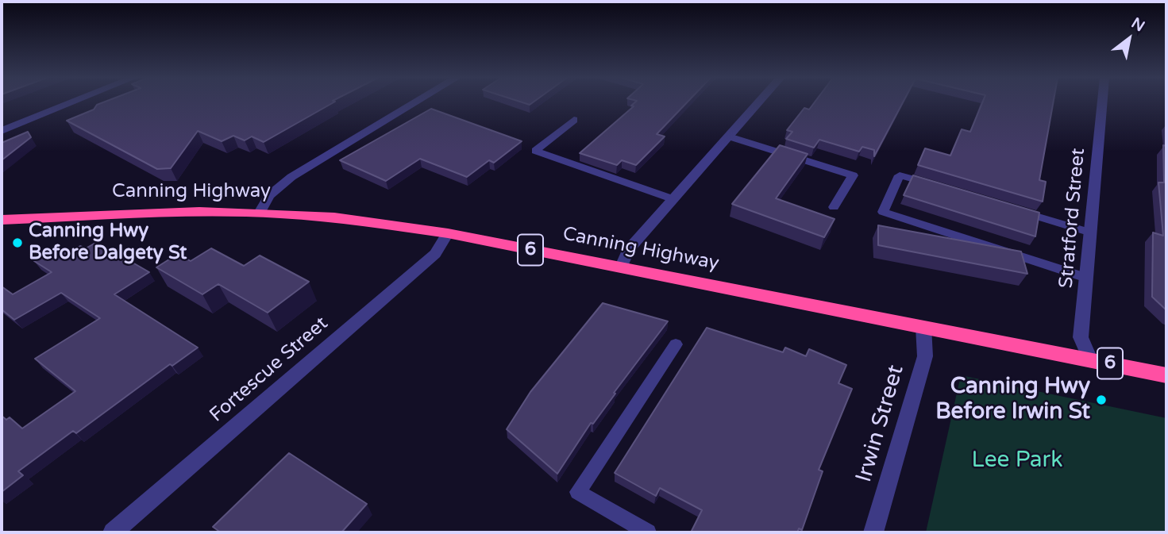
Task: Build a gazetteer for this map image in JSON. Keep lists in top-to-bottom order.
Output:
{
  "streets": {
    "highway": ["Canning Highway", "6"],
    "street": ["Stratford Street", "Fortescue Street", "Irwin Street"]
  },
  "crossings": [
    ["Canning Highway", "Stratford Street"],
    ["Canning Highway", "Fortescue Street"],
    ["Canning Highway", "Irwin Street"]
  ],
  "parks": ["Lee Park"],
  "places": ["Canning Hwy Before Dalgety St", "Canning Hwy Before Irwin St"],
  "north": "top right"
}
